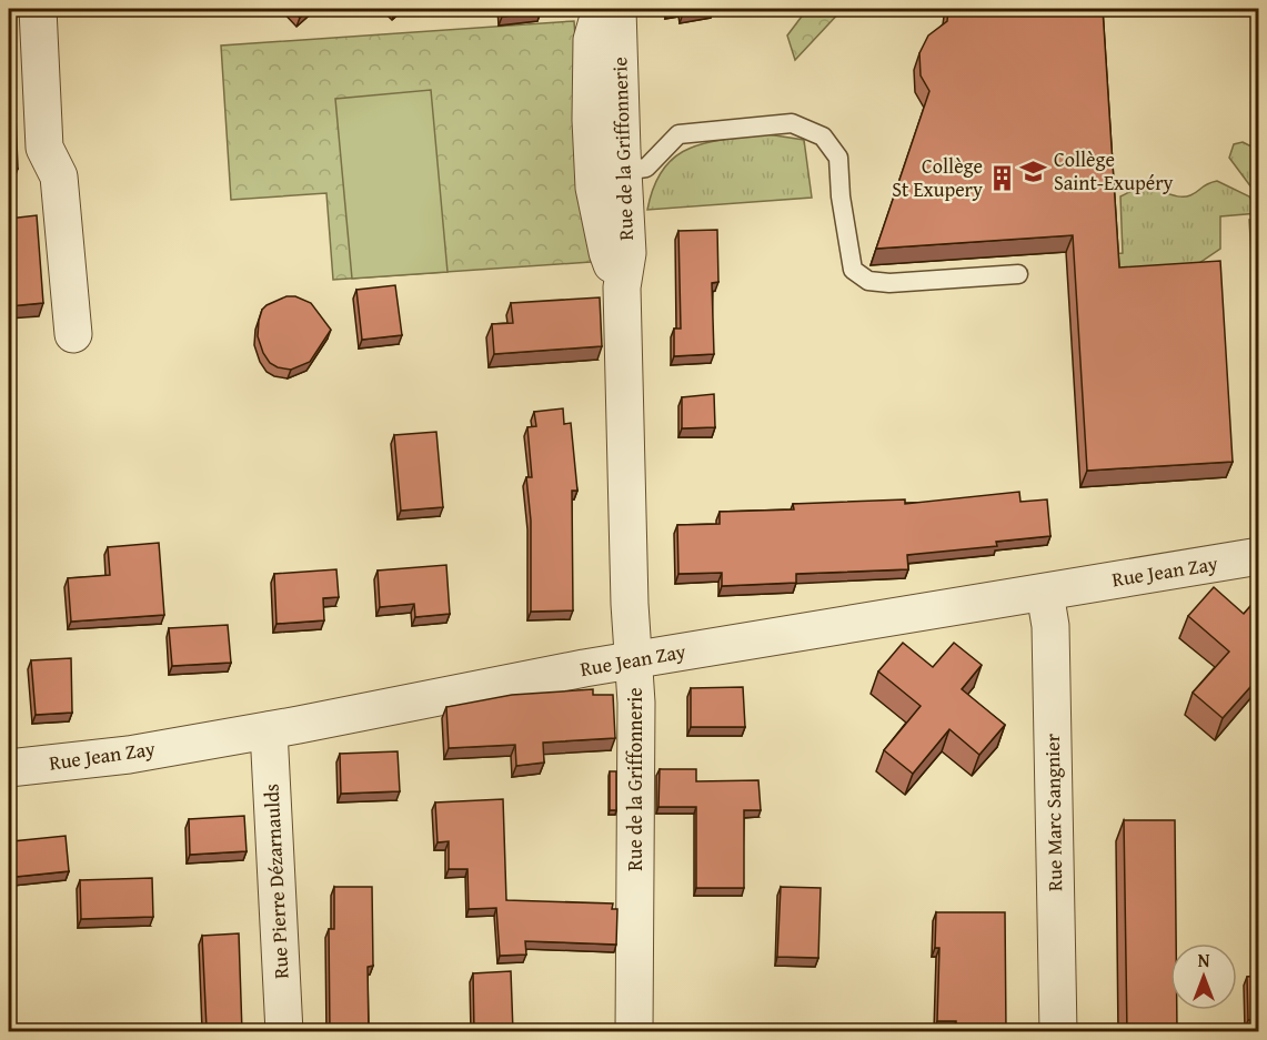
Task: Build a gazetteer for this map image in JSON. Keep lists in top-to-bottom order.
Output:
{
  "streets": {
    "street": [
      "Rue de la Griffonnerie",
      "Rue Jean Zay",
      "Rue Marc Sangnier",
      "Rue Pierre Dézarnaulds"
    ]
  },
  "crossings": [
    ["Rue de la Griffonnerie", "Rue Jean Zay"],
    ["Rue Jean Zay", "Rue Marc Sangnier"],
    ["Rue Jean Zay", "Rue Pierre Dézarnaulds"]
  ],
  "places": {
    "school or university": ["Collège Saint-Exupéry"],
    "building": ["Collège St Exupery"]
  },
  "north": "top"
}
